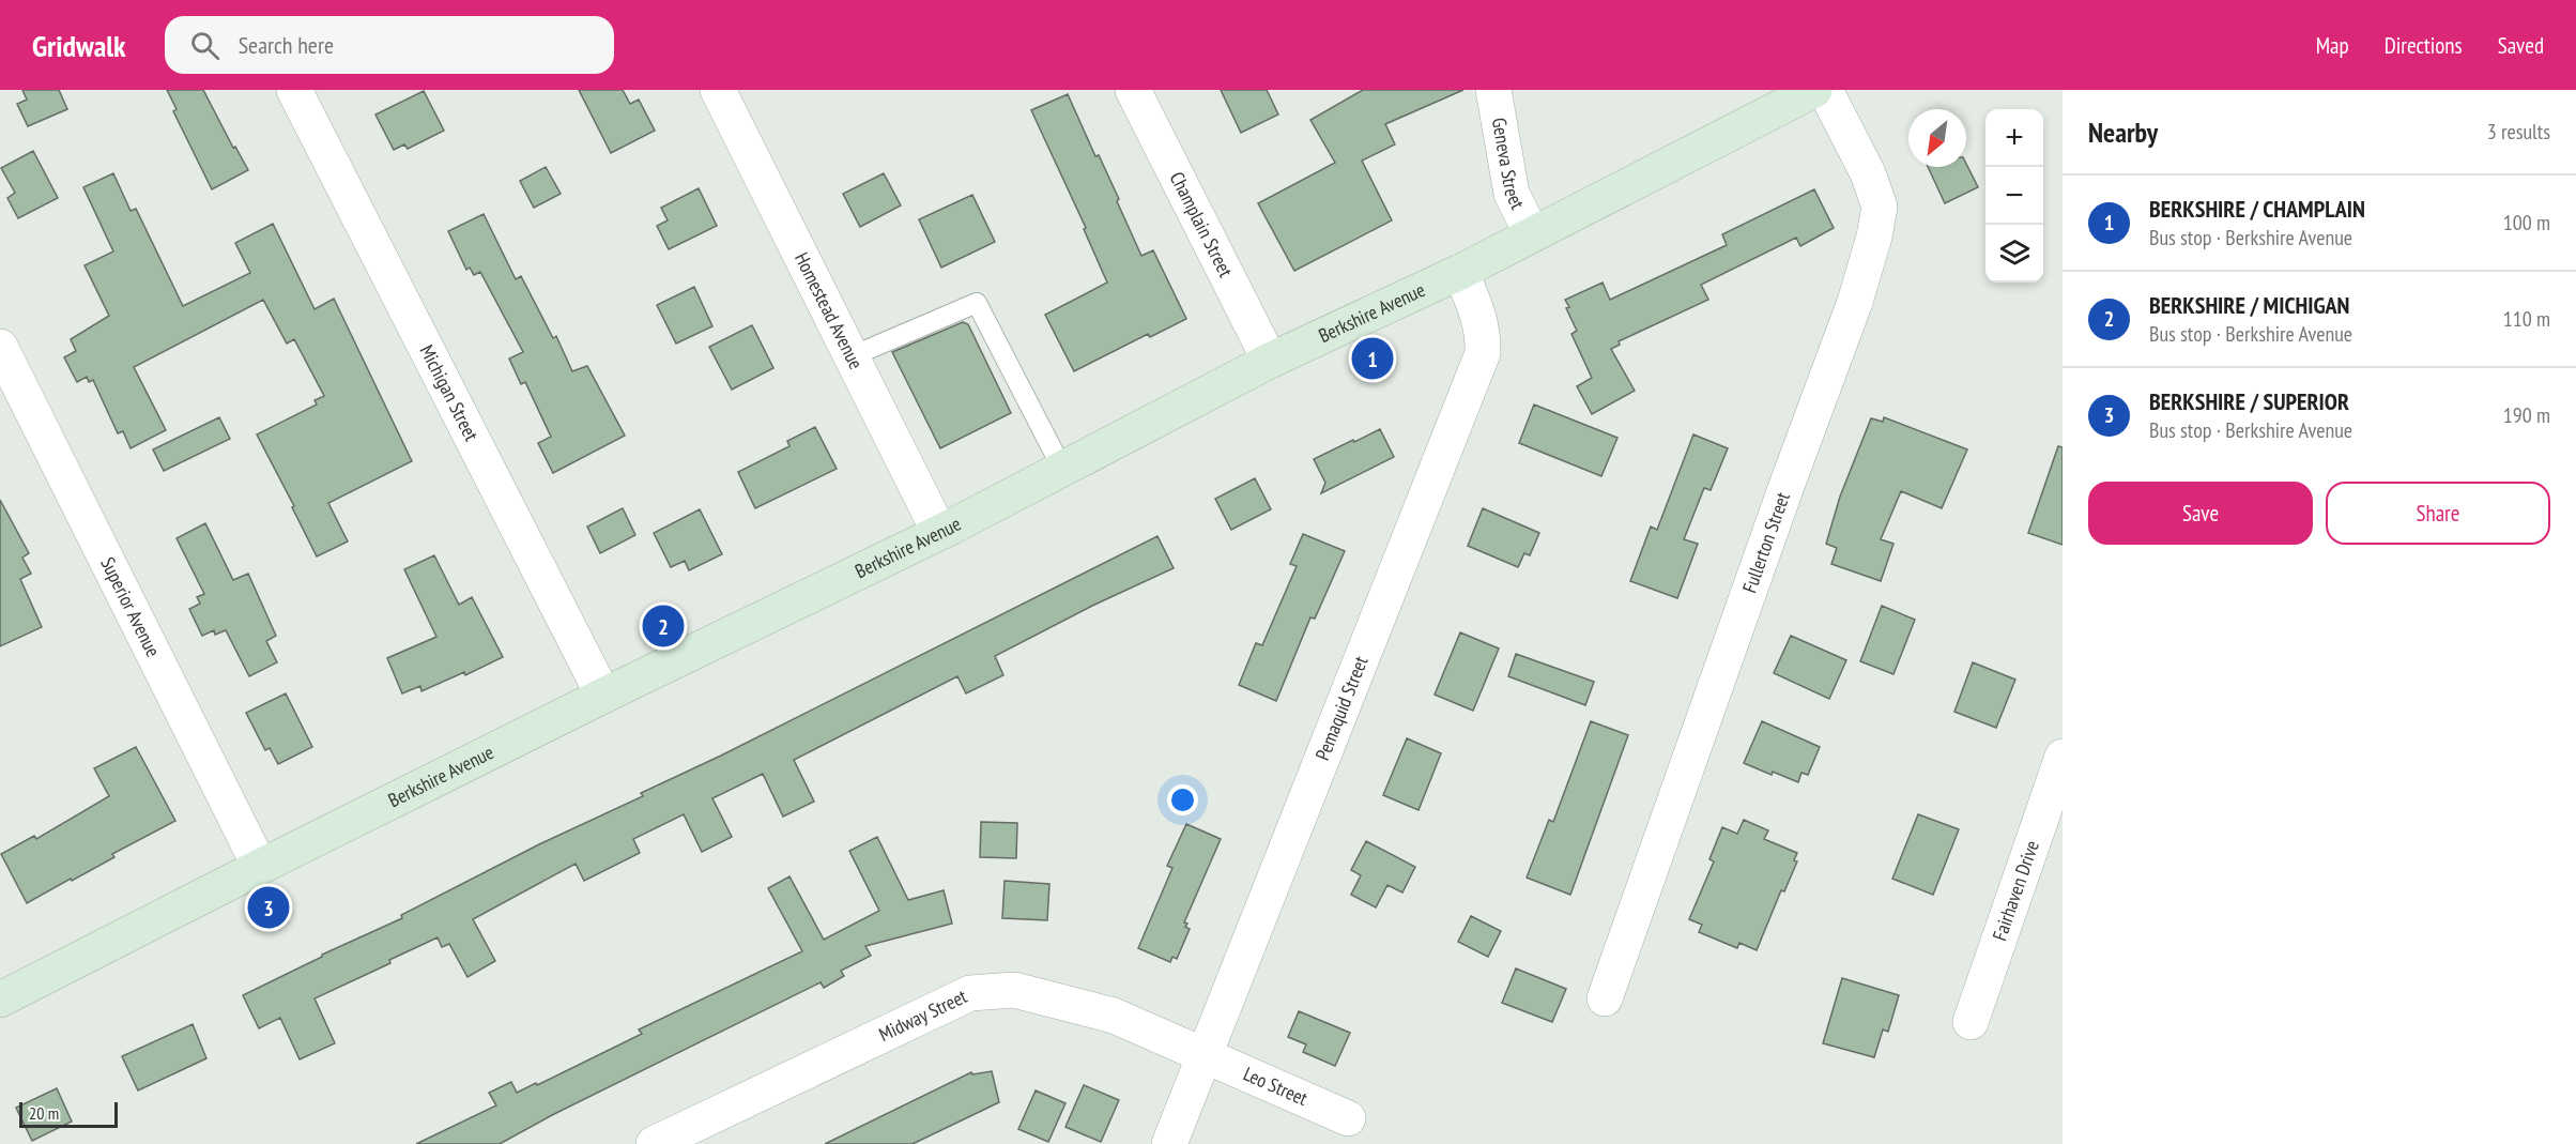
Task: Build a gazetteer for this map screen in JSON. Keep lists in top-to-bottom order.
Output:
{
  "streets": {
    "main road": ["Berkshire Avenue"],
    "street": [
      "Geneva Street",
      "Champlain Street",
      "Homestead Avenue",
      "Michigan Street",
      "Fullerton Street",
      "Superior Avenue",
      "Pemaquid Street",
      "Fairhaven Drive",
      "Midway Street",
      "Leo Street"
    ]
  },
  "crossings": [
    ["Geneva Street", "Berkshire Avenue"],
    ["Champlain Street", "Berkshire Avenue"],
    ["Homestead Avenue", "Berkshire Avenue"],
    ["Berkshire Avenue", "Michigan Street"],
    ["Berkshire Avenue", "Superior Avenue"],
    ["Berkshire Avenue", "Pemaquid Street"],
    ["Pemaquid Street", "Midway Street"],
    ["Pemaquid Street", "Leo Street"],
    ["Midway Street", "Leo Street"]
  ],
  "scale_bar": "20 m",
  "north": "bottom left",
  "page": {
    "header": "Gridwalk",
    "search": "Search here",
    "nav": ["Map", "Directions", "Saved"],
    "heading": ["Nearby", "3 results"],
    "map_buttons": ["+", "−"],
    "list": [
      {
        "mark": "1",
        "name": "BERKSHIRE / CHAMPLAIN",
        "note": "Bus stop · Berkshire Avenue",
        "value": "100 m"
      },
      {
        "mark": "2",
        "name": "BERKSHIRE / MICHIGAN",
        "note": "Bus stop · Berkshire Avenue",
        "value": "110 m"
      },
      {
        "mark": "3",
        "name": "BERKSHIRE / SUPERIOR",
        "note": "Bus stop · Berkshire Avenue",
        "value": "190 m"
      }
    ],
    "pins": ["1", "2", "3"],
    "buttons": ["Save", "Share"],
    "scale": "20 m"
  }
}
